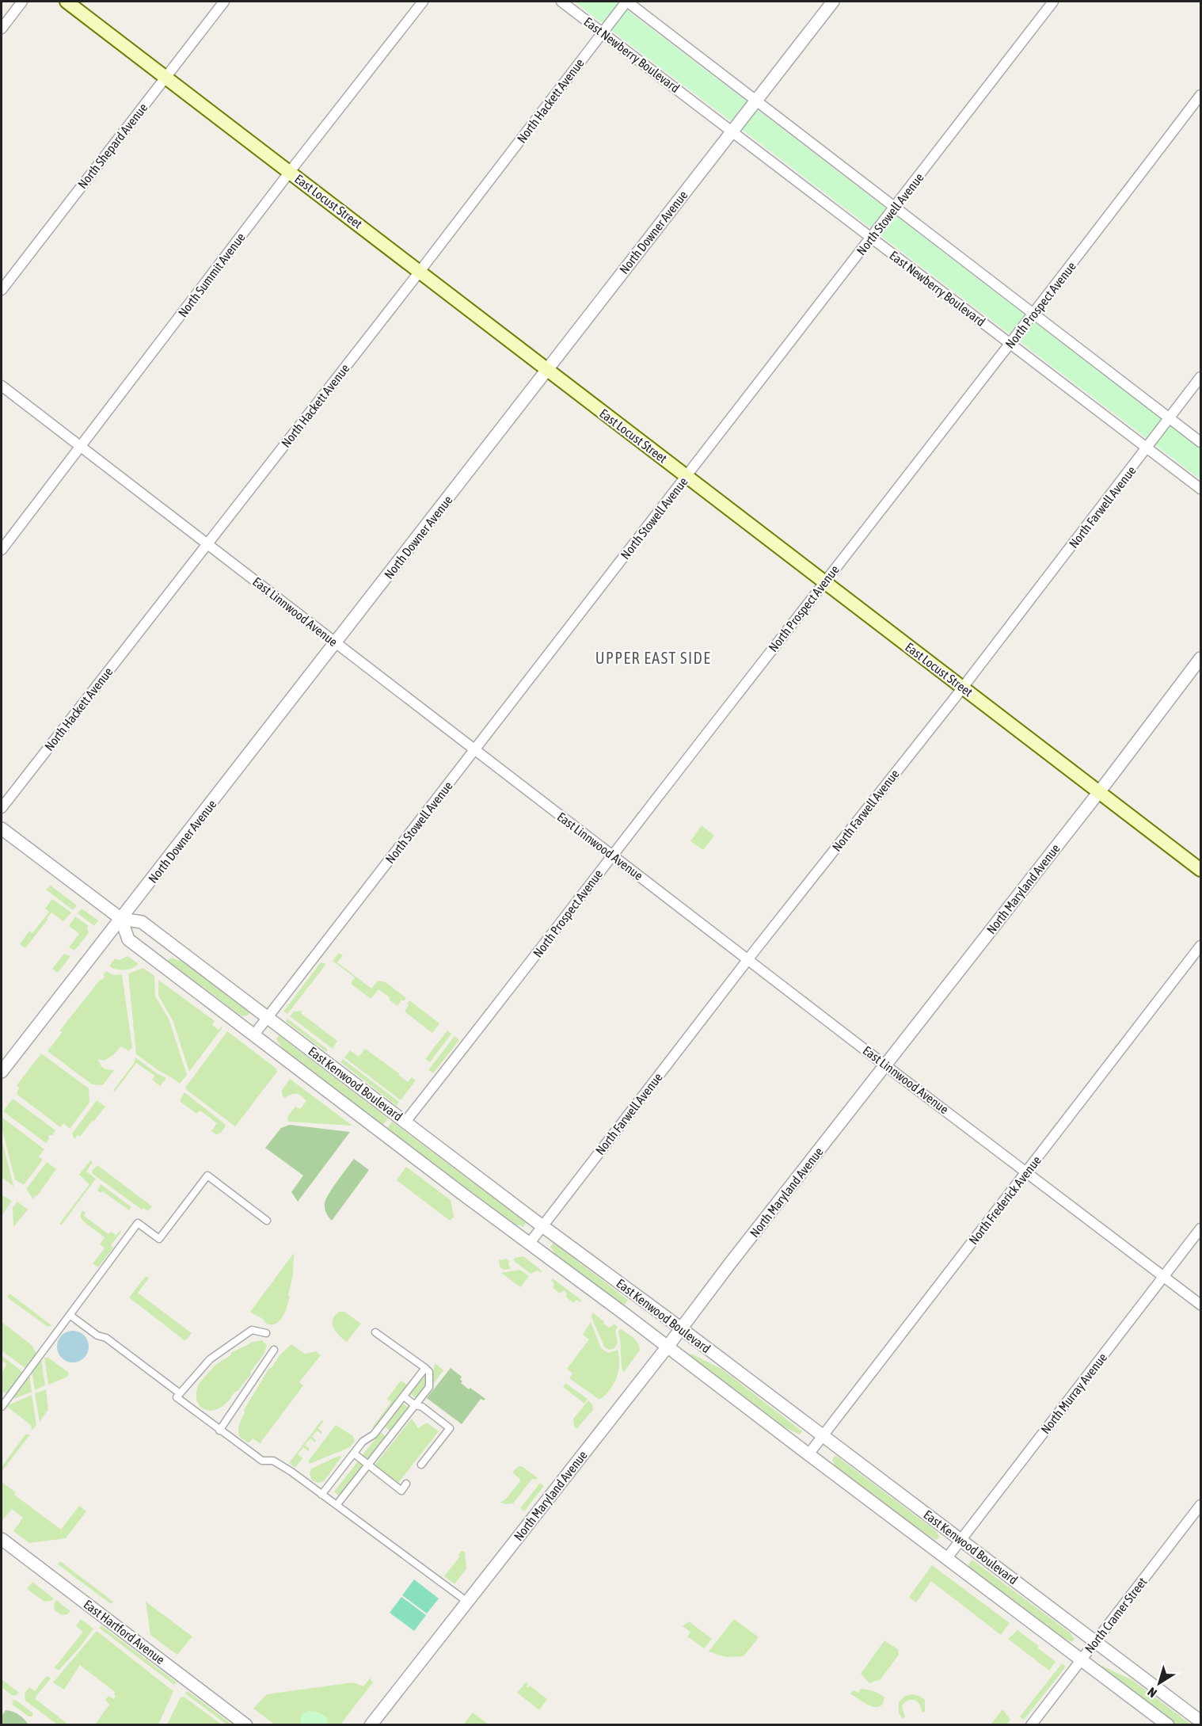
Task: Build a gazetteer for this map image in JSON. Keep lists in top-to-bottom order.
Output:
{
  "streets": {
    "main road": ["East Locust Street"],
    "street": [
      "East Newberry Boulevard",
      "North Hackett Avenue",
      "North Shepard Avenue",
      "North Stowell Avenue",
      "North Downer Avenue",
      "North Summit Avenue",
      "North Prospect Avenue",
      "North Farwell Avenue",
      "East Linnwood Avenue",
      "North Maryland Avenue",
      "East Kenwood Boulevard",
      "North Frederick Avenue",
      "North Murray Avenue",
      "North Cramer Street",
      "East Hartford Avenue"
    ]
  },
  "crossings": [
    ["East Newberry Boulevard", "North Hackett Avenue"],
    ["East Newberry Boulevard", "North Stowell Avenue"],
    ["East Newberry Boulevard", "North Downer Avenue"],
    ["East Newberry Boulevard", "North Prospect Avenue"],
    ["East Newberry Boulevard", "North Farwell Avenue"],
    ["North Hackett Avenue", "East Locust Street"],
    ["North Hackett Avenue", "East Linnwood Avenue"],
    ["North Shepard Avenue", "East Locust Street"],
    ["East Locust Street", "North Stowell Avenue"],
    ["East Locust Street", "North Downer Avenue"],
    ["East Locust Street", "North Summit Avenue"],
    ["East Locust Street", "North Prospect Avenue"],
    ["East Locust Street", "North Farwell Avenue"],
    ["East Locust Street", "North Maryland Avenue"],
    ["North Stowell Avenue", "East Linnwood Avenue"],
    ["North Stowell Avenue", "East Kenwood Boulevard"],
    ["North Downer Avenue", "East Linnwood Avenue"],
    ["North Downer Avenue", "East Kenwood Boulevard"],
    ["North Summit Avenue", "East Linnwood Avenue"],
    ["North Prospect Avenue", "East Linnwood Avenue"],
    ["North Prospect Avenue", "East Kenwood Boulevard"],
    ["North Farwell Avenue", "East Linnwood Avenue"],
    ["North Farwell Avenue", "East Kenwood Boulevard"],
    ["East Linnwood Avenue", "North Maryland Avenue"],
    ["East Linnwood Avenue", "North Frederick Avenue"],
    ["East Linnwood Avenue", "North Murray Avenue"],
    ["North Maryland Avenue", "East Kenwood Boulevard"],
    ["East Kenwood Boulevard", "North Frederick Avenue"],
    ["East Kenwood Boulevard", "North Murray Avenue"],
    ["East Kenwood Boulevard", "North Cramer Street"]
  ],
  "districts": ["UPPER EAST SIDE"],
  "north": "bottom left"
}
